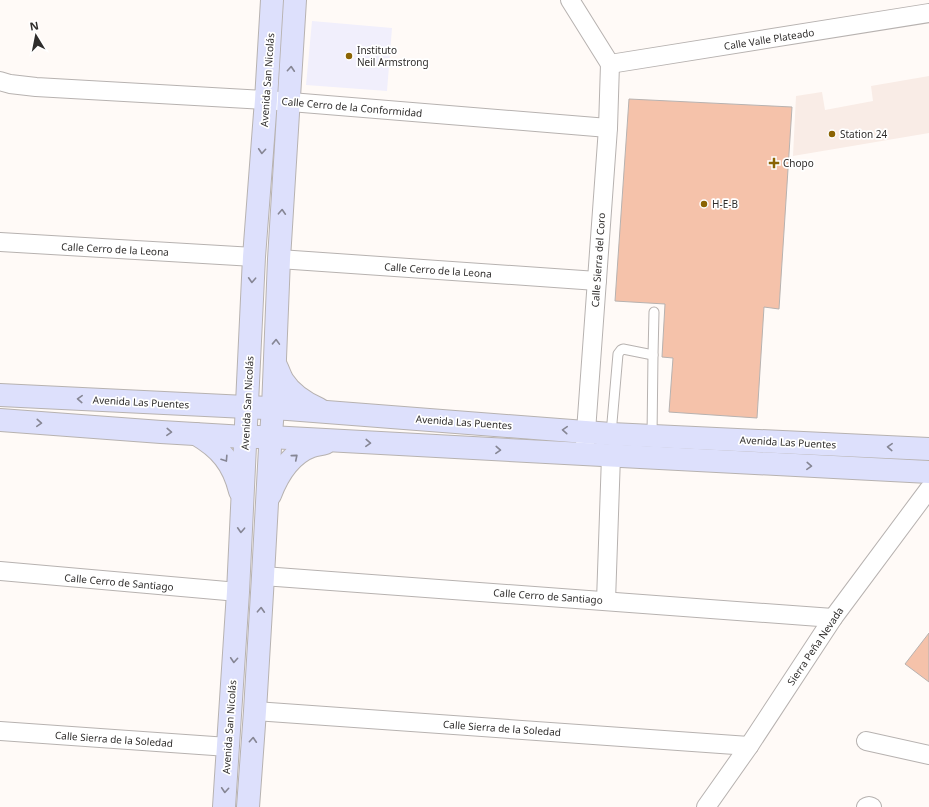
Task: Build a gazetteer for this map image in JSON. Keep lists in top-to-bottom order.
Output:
{
  "streets": {
    "street": [
      "Calle Valle Plateado",
      "Avenida San Nicolás",
      "Calle Cerro de la Conformidad",
      "Calle Cerro de la Leona",
      "Calle Sierra del Coro",
      "Avenida Las Puentes",
      "Calle Cerro de Santiago",
      "Sierra Peña Nevada",
      "Calle Sierra de la Soledad"
    ]
  },
  "crossings": [
    ["Calle Valle Plateado", "Calle Sierra del Coro"],
    ["Avenida San Nicolás", "Calle Cerro de la Conformidad"],
    ["Avenida San Nicolás", "Calle Cerro de la Leona"],
    ["Avenida San Nicolás", "Avenida Las Puentes"],
    ["Avenida San Nicolás", "Calle Cerro de Santiago"],
    ["Avenida San Nicolás", "Calle Sierra de la Soledad"],
    ["Calle Cerro de la Conformidad", "Calle Sierra del Coro"],
    ["Calle Cerro de la Leona", "Calle Sierra del Coro"],
    ["Calle Sierra del Coro", "Avenida Las Puentes"],
    ["Calle Cerro de Santiago", "Sierra Peña Nevada"],
    ["Sierra Peña Nevada", "Calle Sierra de la Soledad"]
  ],
  "places": {
    "other": ["Instituto Neil Armstrong", "Station 24", "H-E-B"],
    "health": ["Chopo"]
  },
  "north": "top"
}
